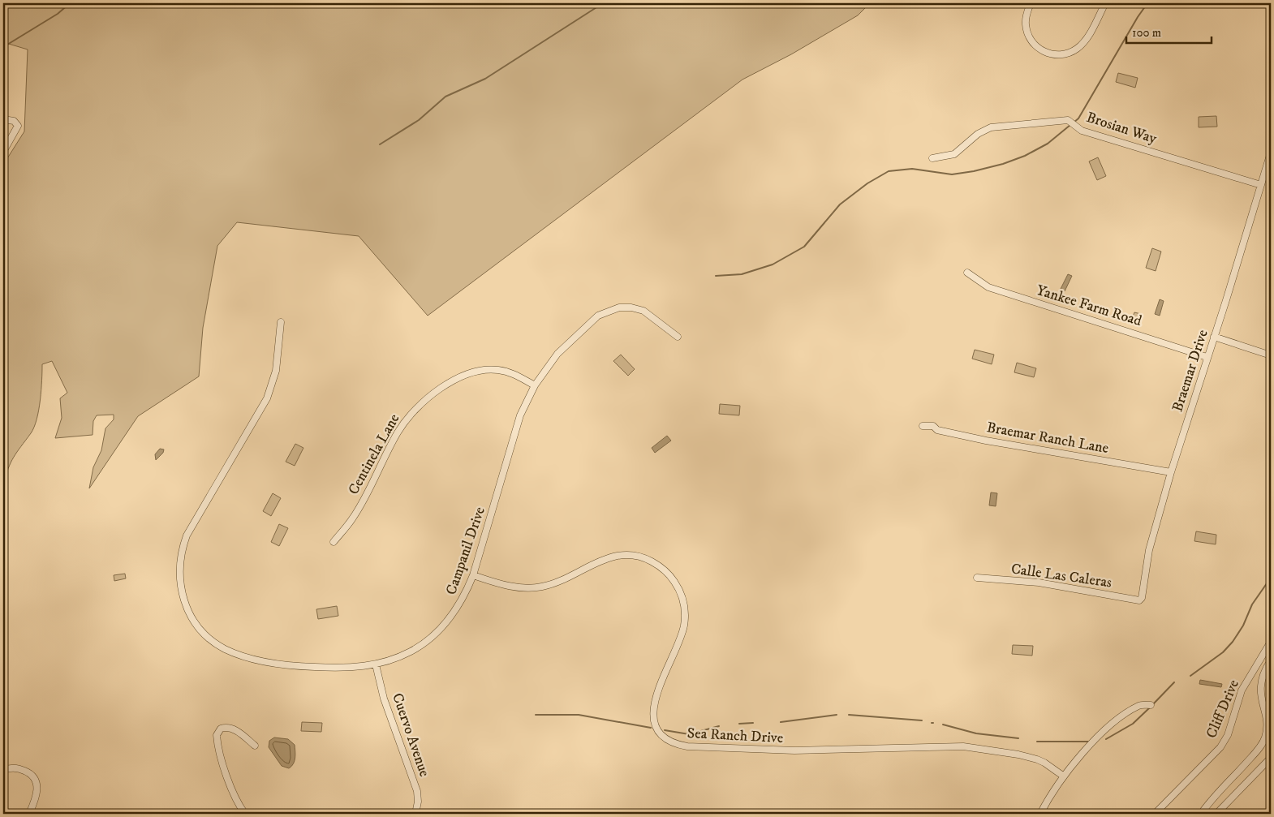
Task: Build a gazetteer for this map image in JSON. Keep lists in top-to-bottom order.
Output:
{
  "streets": {
    "street": [
      "Brosian Way",
      "Yankee Farm Road",
      "Braemar Drive",
      "Braemar Ranch Lane",
      "Centinela Lane",
      "Campanil Drive",
      "Calle Las Caleras",
      "Cliff Drive",
      "Cuervo Avenue",
      "Sea Ranch Drive"
    ]
  },
  "crossings": [
    ["Brosian Way", "Braemar Drive"],
    ["Yankee Farm Road", "Braemar Drive"],
    ["Braemar Drive", "Braemar Ranch Lane"],
    ["Braemar Drive", "Calle Las Caleras"],
    ["Centinela Lane", "Campanil Drive"],
    ["Campanil Drive", "Cuervo Avenue"],
    ["Campanil Drive", "Sea Ranch Drive"]
  ],
  "scale_bar": "100 m"
}
